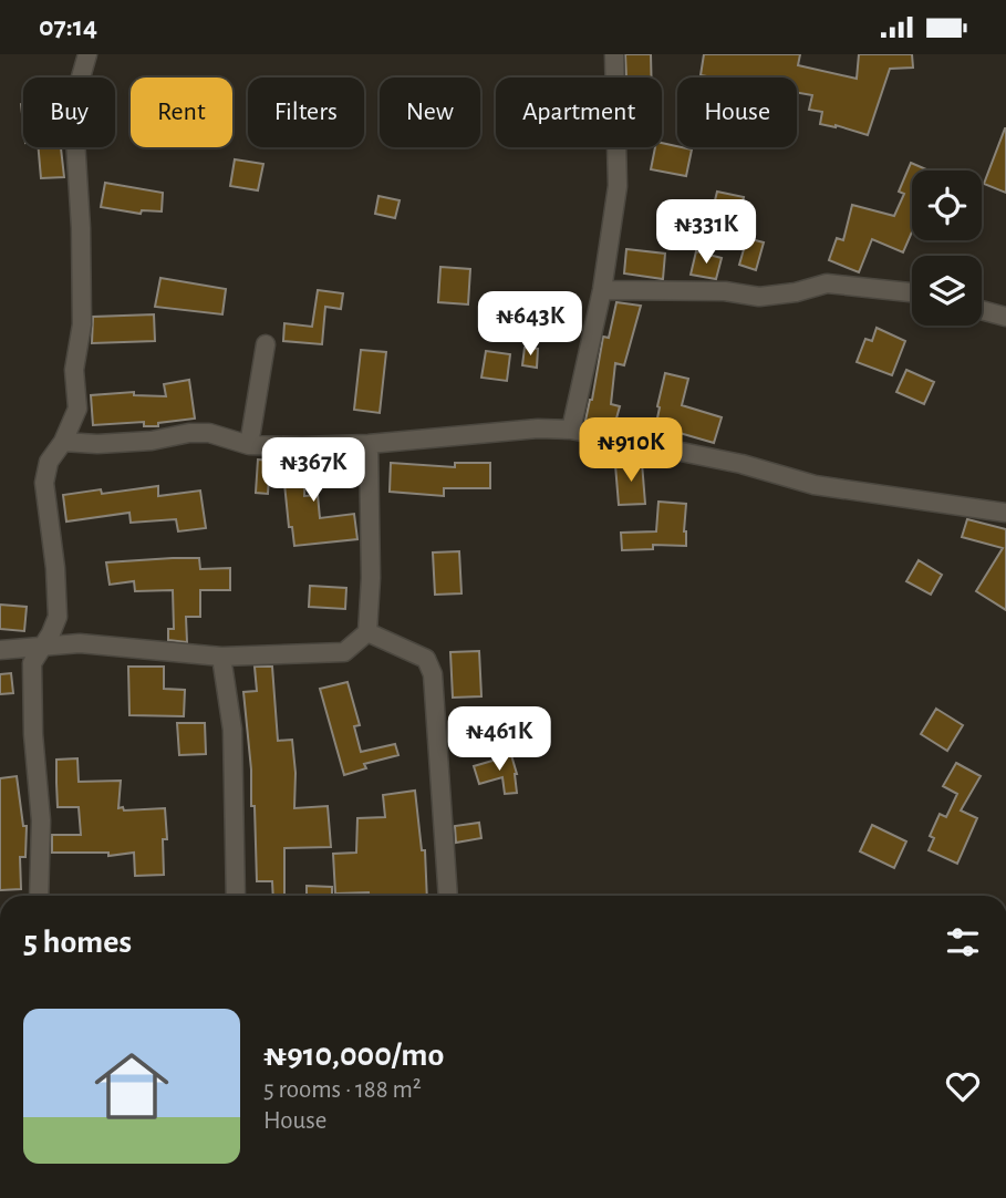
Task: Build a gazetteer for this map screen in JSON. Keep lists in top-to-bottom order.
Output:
{
  "page": {
    "status": "07:14",
    "chip": [
      "Buy",
      "Rent",
      "Filters",
      "New",
      "Apartment",
      "House"
    ],
    "price": [
      "₦331K",
      "₦643K",
      "₦910K",
      "₦367K",
      "₦461K"
    ],
    "heading": "5 homes",
    "list": [
      {
        "name": "₦910,000/mo",
        "note": "5 rooms · 188 m² · House"
      }
    ]
  }
}
